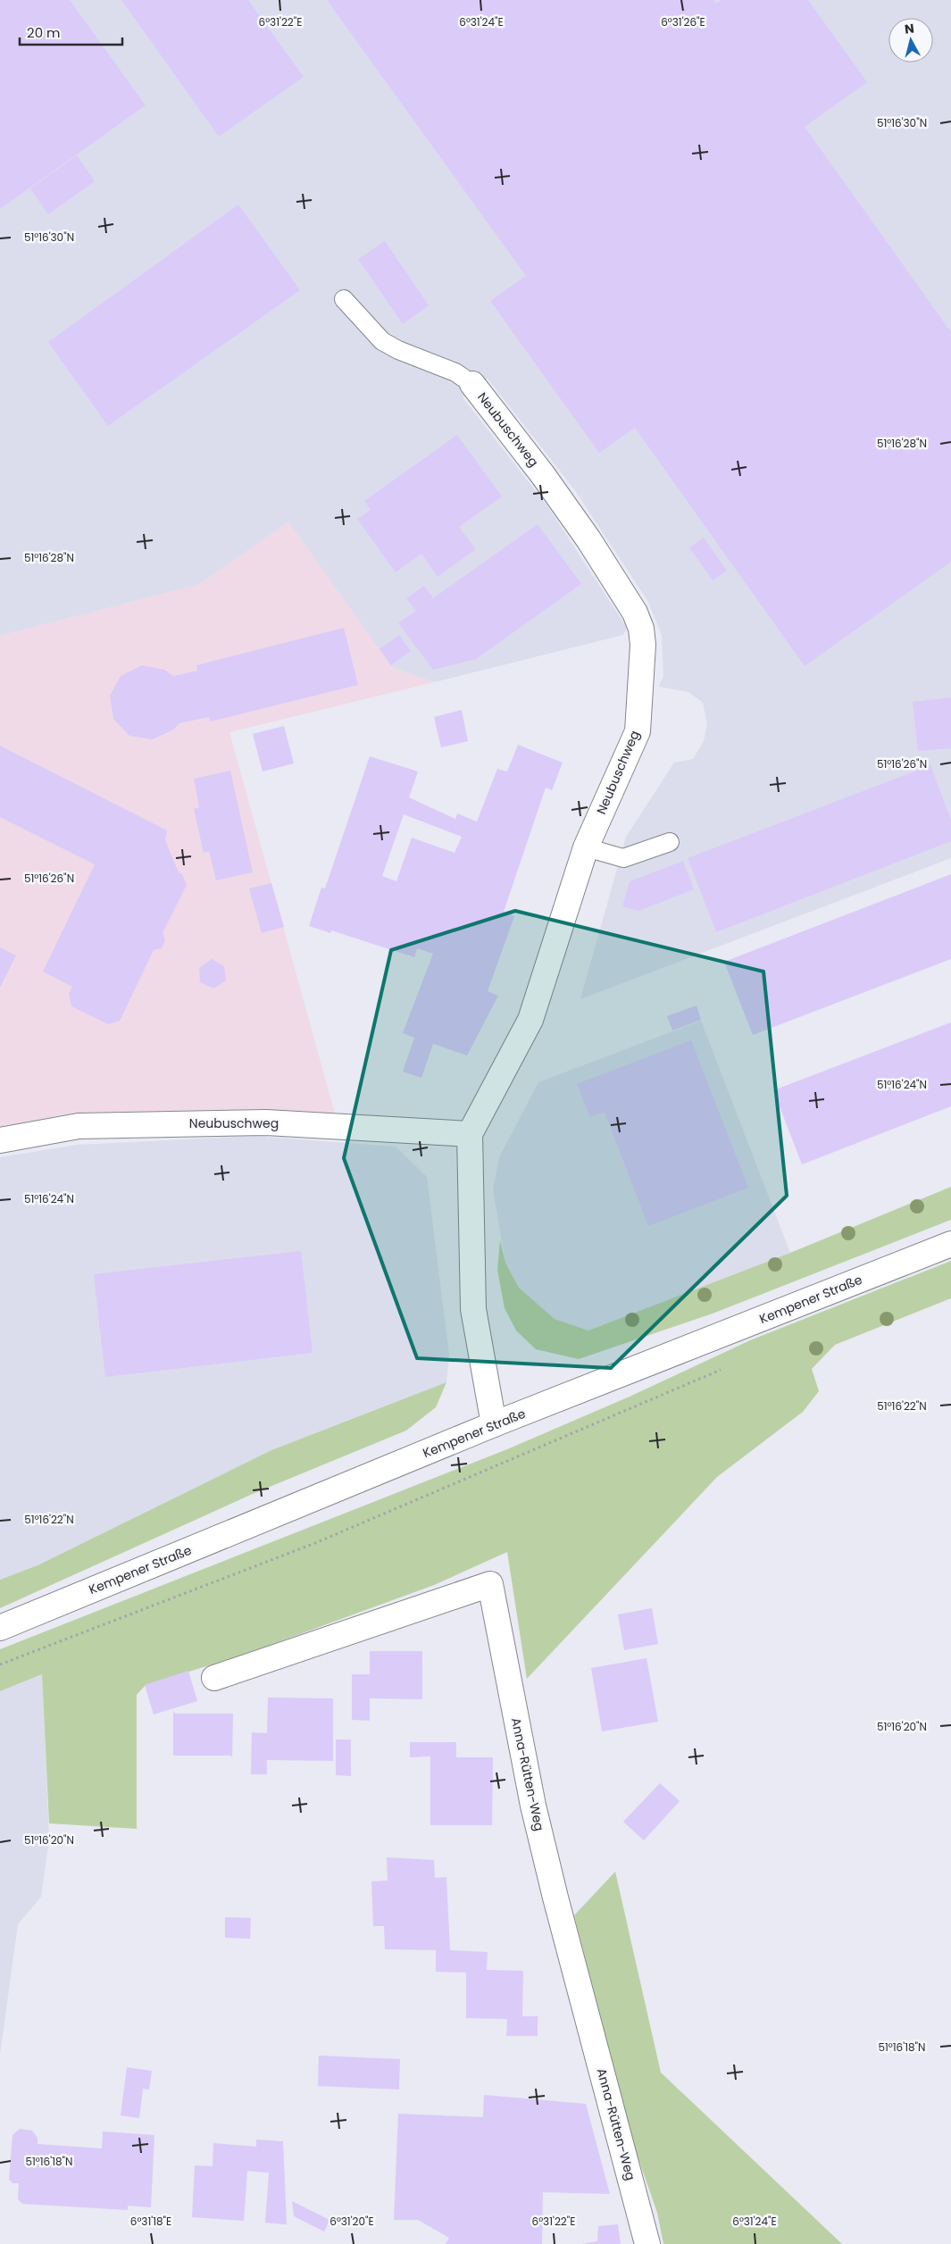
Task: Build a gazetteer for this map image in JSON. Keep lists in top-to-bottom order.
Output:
{
  "streets": {
    "street": ["Neubuschweg", "Kempener Straße", "Anna-Rütten-Weg"]
  },
  "crossings": [
    ["Neubuschweg", "Kempener Straße"]
  ],
  "scale_bar": "20 m",
  "north": "top",
  "coordinates": [
    "6°31'22\"E",
    "6°31'24\"E",
    "6°31'26\"E",
    "51°16'30\"N",
    "51°16'28\"N",
    "51°16'26\"N",
    "51°16'24\"N",
    "51°16'22\"N",
    "51°16'20\"N",
    "51°16'18\"N",
    "6°31'18\"E",
    "6°31'20\"E"
  ]
}
